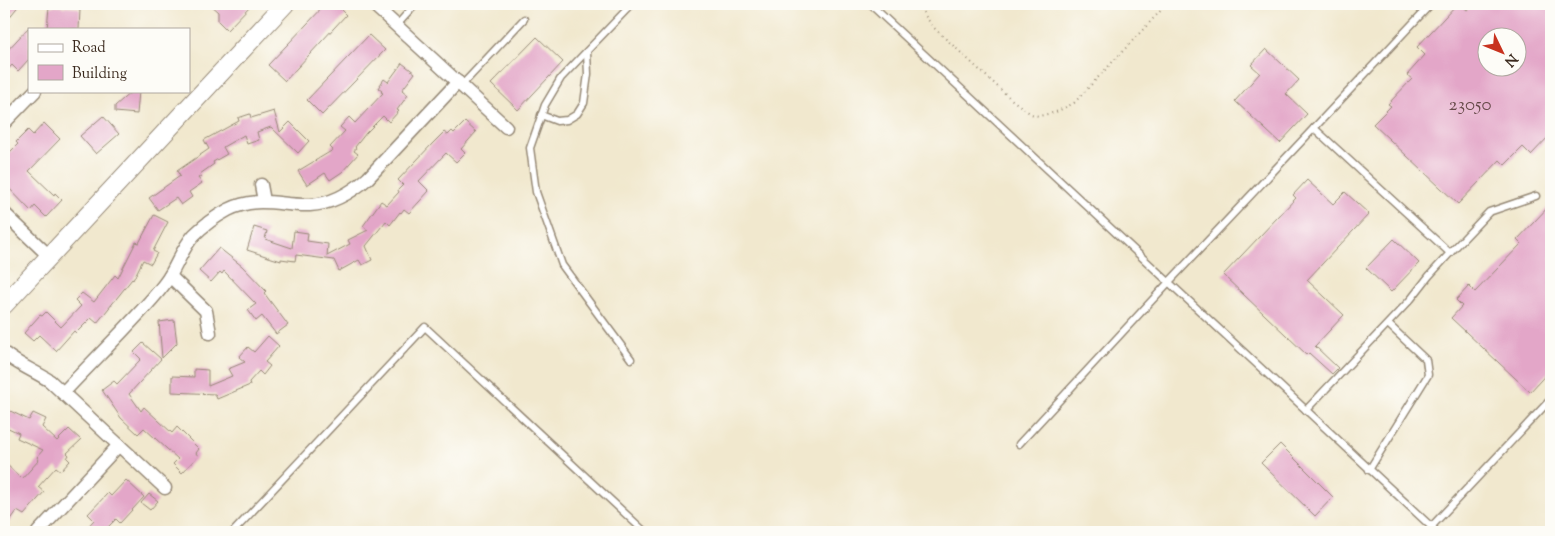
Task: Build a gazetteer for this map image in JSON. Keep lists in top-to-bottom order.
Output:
{
  "house_numbers": ["23050"],
  "legend": ["Road", "Building"],
  "north": "bottom right"
}
